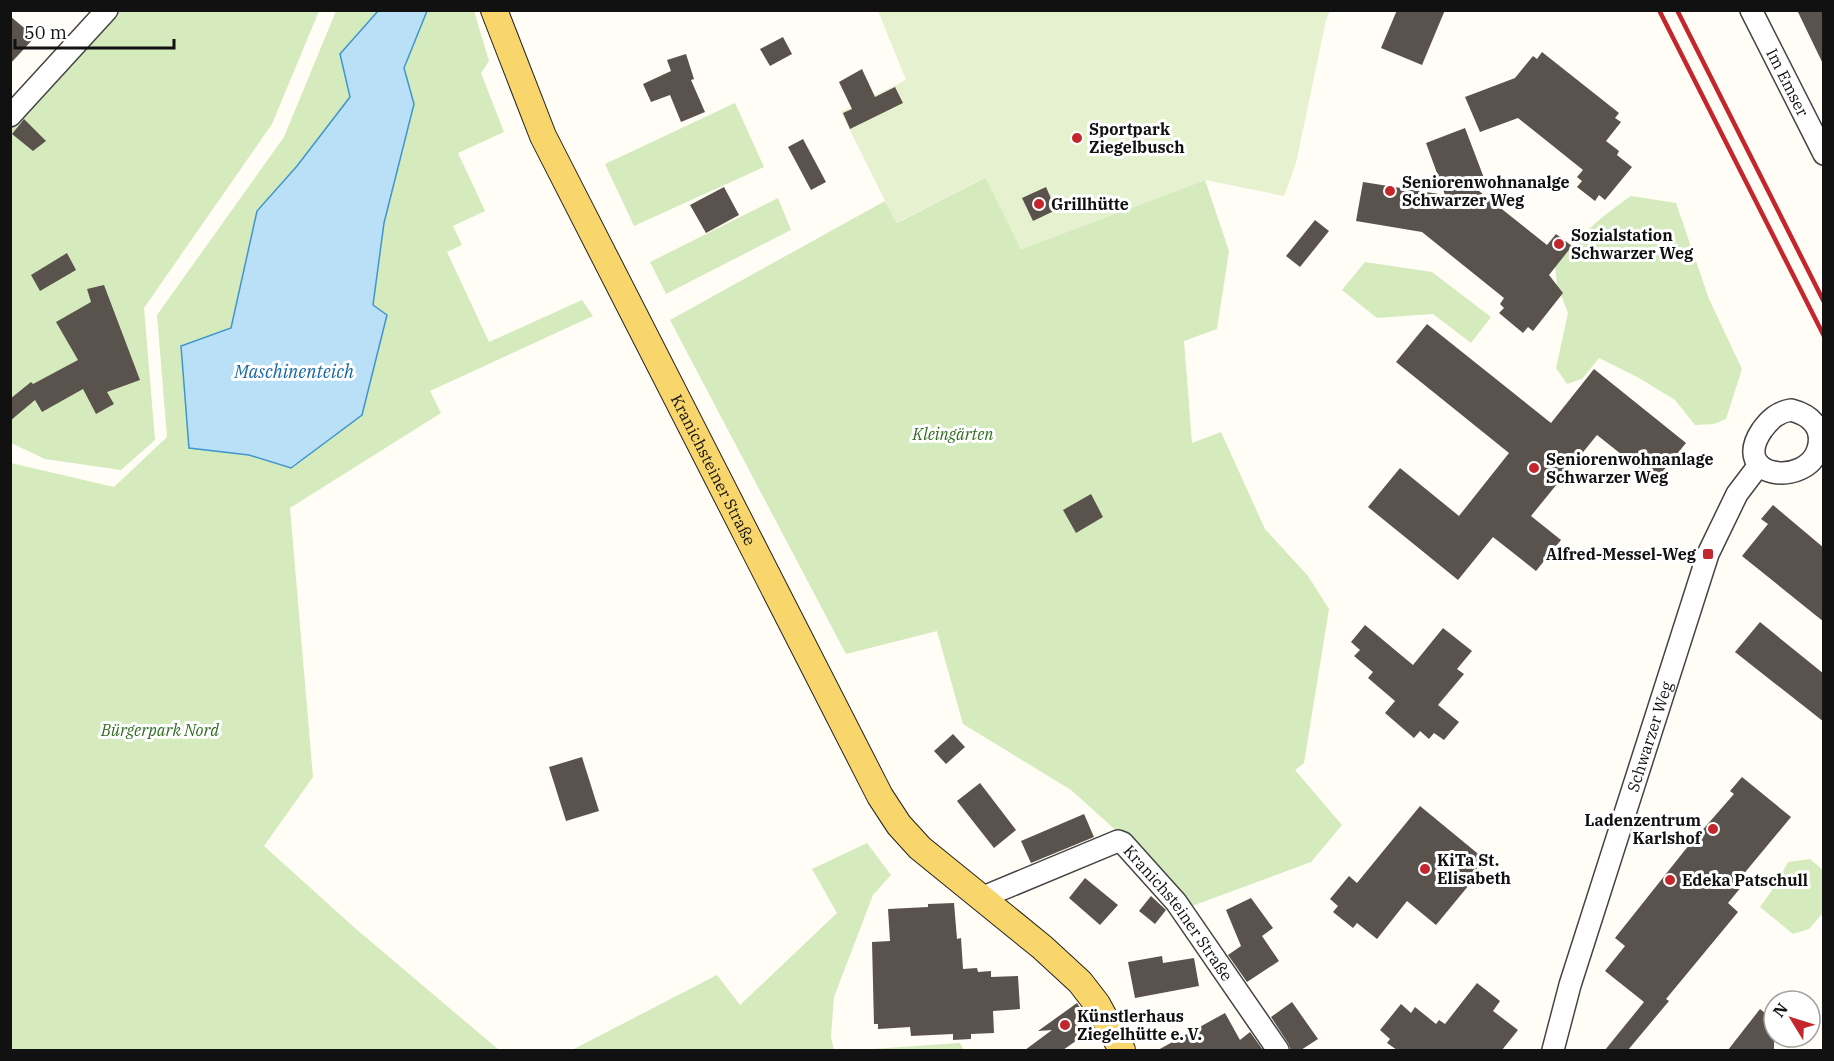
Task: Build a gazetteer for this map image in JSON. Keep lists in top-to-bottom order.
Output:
{
  "streets": {
    "main road": ["Kranichsteiner Straße"],
    "street": ["Im Emser", "Schwarzer Weg"]
  },
  "water": ["Maschinenteich"],
  "parks": ["Kleingärten", "Bürgerpark Nord"],
  "places": {
    "other": [
      "Sportpark Ziegelbusch",
      "Seniorenwohnanalge Schwarzer Weg",
      "Grillhütte",
      "Sozialstation Schwarzer Weg",
      "Seniorenwohnanlage Schwarzer Weg",
      "Ladenzentrum Karlshof",
      "KiTa St. Elisabeth",
      "Edeka Patschull",
      "Künstlerhaus Ziegelhütte e. V."
    ],
    "transit": ["Alfred-Messel-Weg"]
  },
  "scale_bar": "50 m",
  "north": "top left"
}
